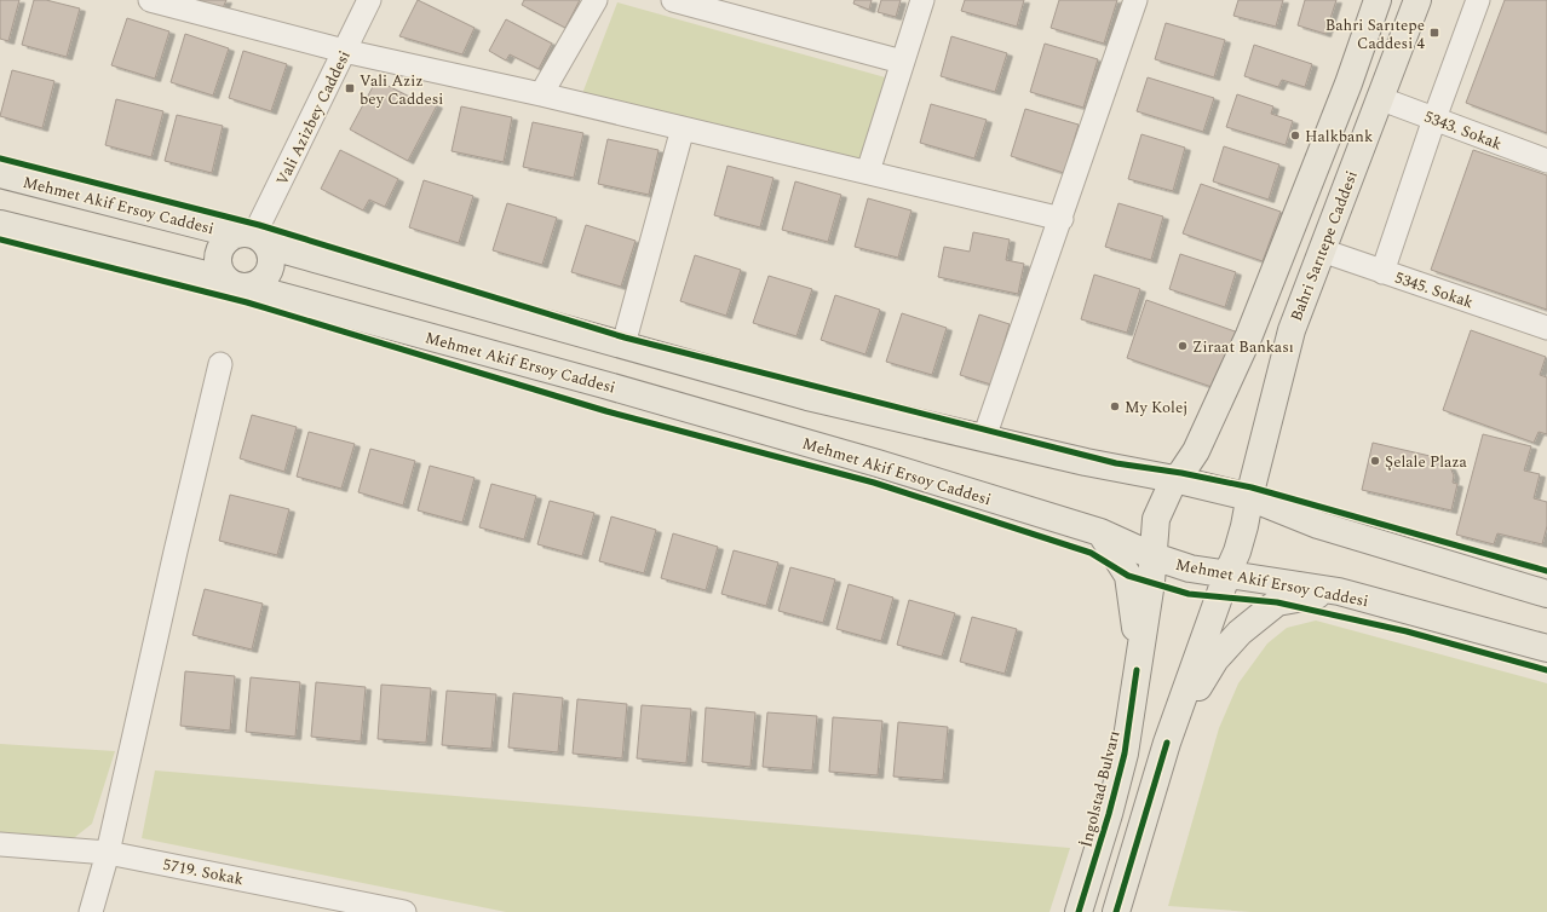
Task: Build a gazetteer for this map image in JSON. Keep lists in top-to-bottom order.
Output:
{
  "streets": {
    "main road": ["Mehmet Akif Ersoy Caddesi", "Bahri Sarıtepe Caddesi", "İngolstad Bulvarı"],
    "street": [
      "Vali Azizbey Caddesi",
      "5343. Sokak",
      "5345. Sokak",
      "5719. Sokak"
    ]
  },
  "crossings": [
    ["Vali Azizbey Caddesi", "Mehmet Akif Ersoy Caddesi"],
    ["5343. Sokak", "Bahri Sarıtepe Caddesi"],
    ["Mehmet Akif Ersoy Caddesi", "Bahri Sarıtepe Caddesi"],
    ["Mehmet Akif Ersoy Caddesi", "İngolstad Bulvarı"],
    ["Bahri Sarıtepe Caddesi", "5345. Sokak"]
  ],
  "places": {
    "transit": ["Bahri Sarıtepe Caddesi 4", "Vali Aziz bey Caddesi"],
    "other": [
      "Halkbank",
      "Ziraat Bankası",
      "My Kolej",
      "Şelale Plaza"
    ]
  }
}
